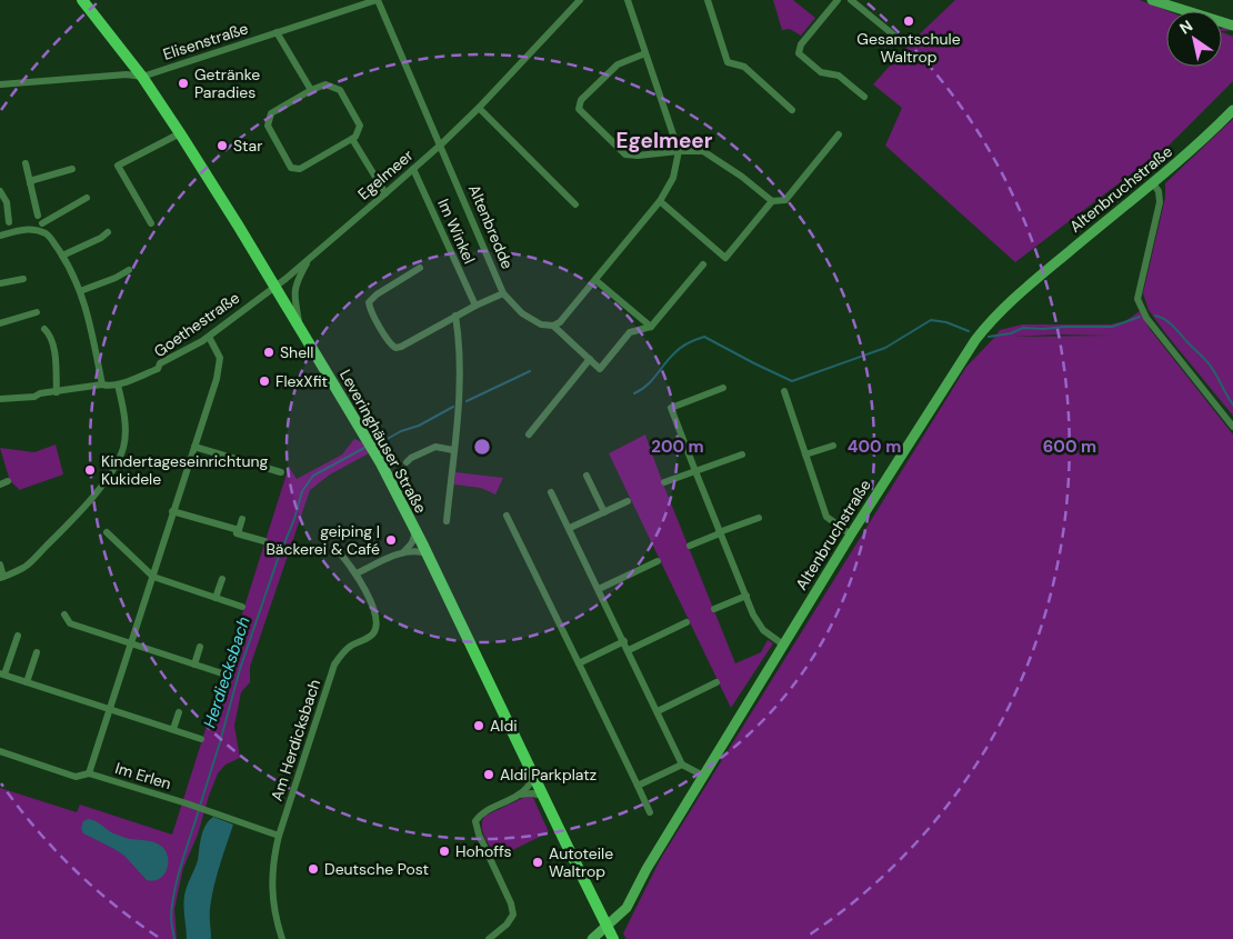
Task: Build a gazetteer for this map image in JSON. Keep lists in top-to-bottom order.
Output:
{
  "streets": {
    "main road": ["Leveringhäuser Straße"],
    "street": [
      "Elisenstraße",
      "Egelmeer",
      "Altenbruchstraße",
      "Altenbredde",
      "Im Winkel",
      "Goethestraße",
      "Am Herdicksbach",
      "Im Erlen"
    ]
  },
  "crossings": [
    ["Elisenstraße", "Altenbredde"],
    ["Elisenstraße", "Leveringhäuser Straße"],
    ["Egelmeer", "Altenbredde"],
    ["Egelmeer", "Im Winkel"],
    ["Egelmeer", "Goethestraße"],
    ["Egelmeer", "Leveringhäuser Straße"],
    ["Altenbruchstraße", "Leveringhäuser Straße"],
    ["Altenbredde", "Im Winkel"],
    ["Goethestraße", "Leveringhäuser Straße"],
    ["Am Herdicksbach", "Im Erlen"]
  ],
  "districts": ["Egelmeer"],
  "water": ["Herdiecksbach"],
  "places": [
    "Gesamtschule Waltrop",
    "Getränke Paradies",
    "Star",
    "Shell",
    "FlexXfit",
    "Kindertageseinrichtung Kukidele",
    "geiping | Bäckerei & Café",
    "Aldi",
    "Aldi Parkplatz",
    "Hohoffs",
    "Autoteile Waltrop",
    "Deutsche Post"
  ],
  "north": "top left",
  "rings": ["200 m", "400 m", "600 m"]
}
